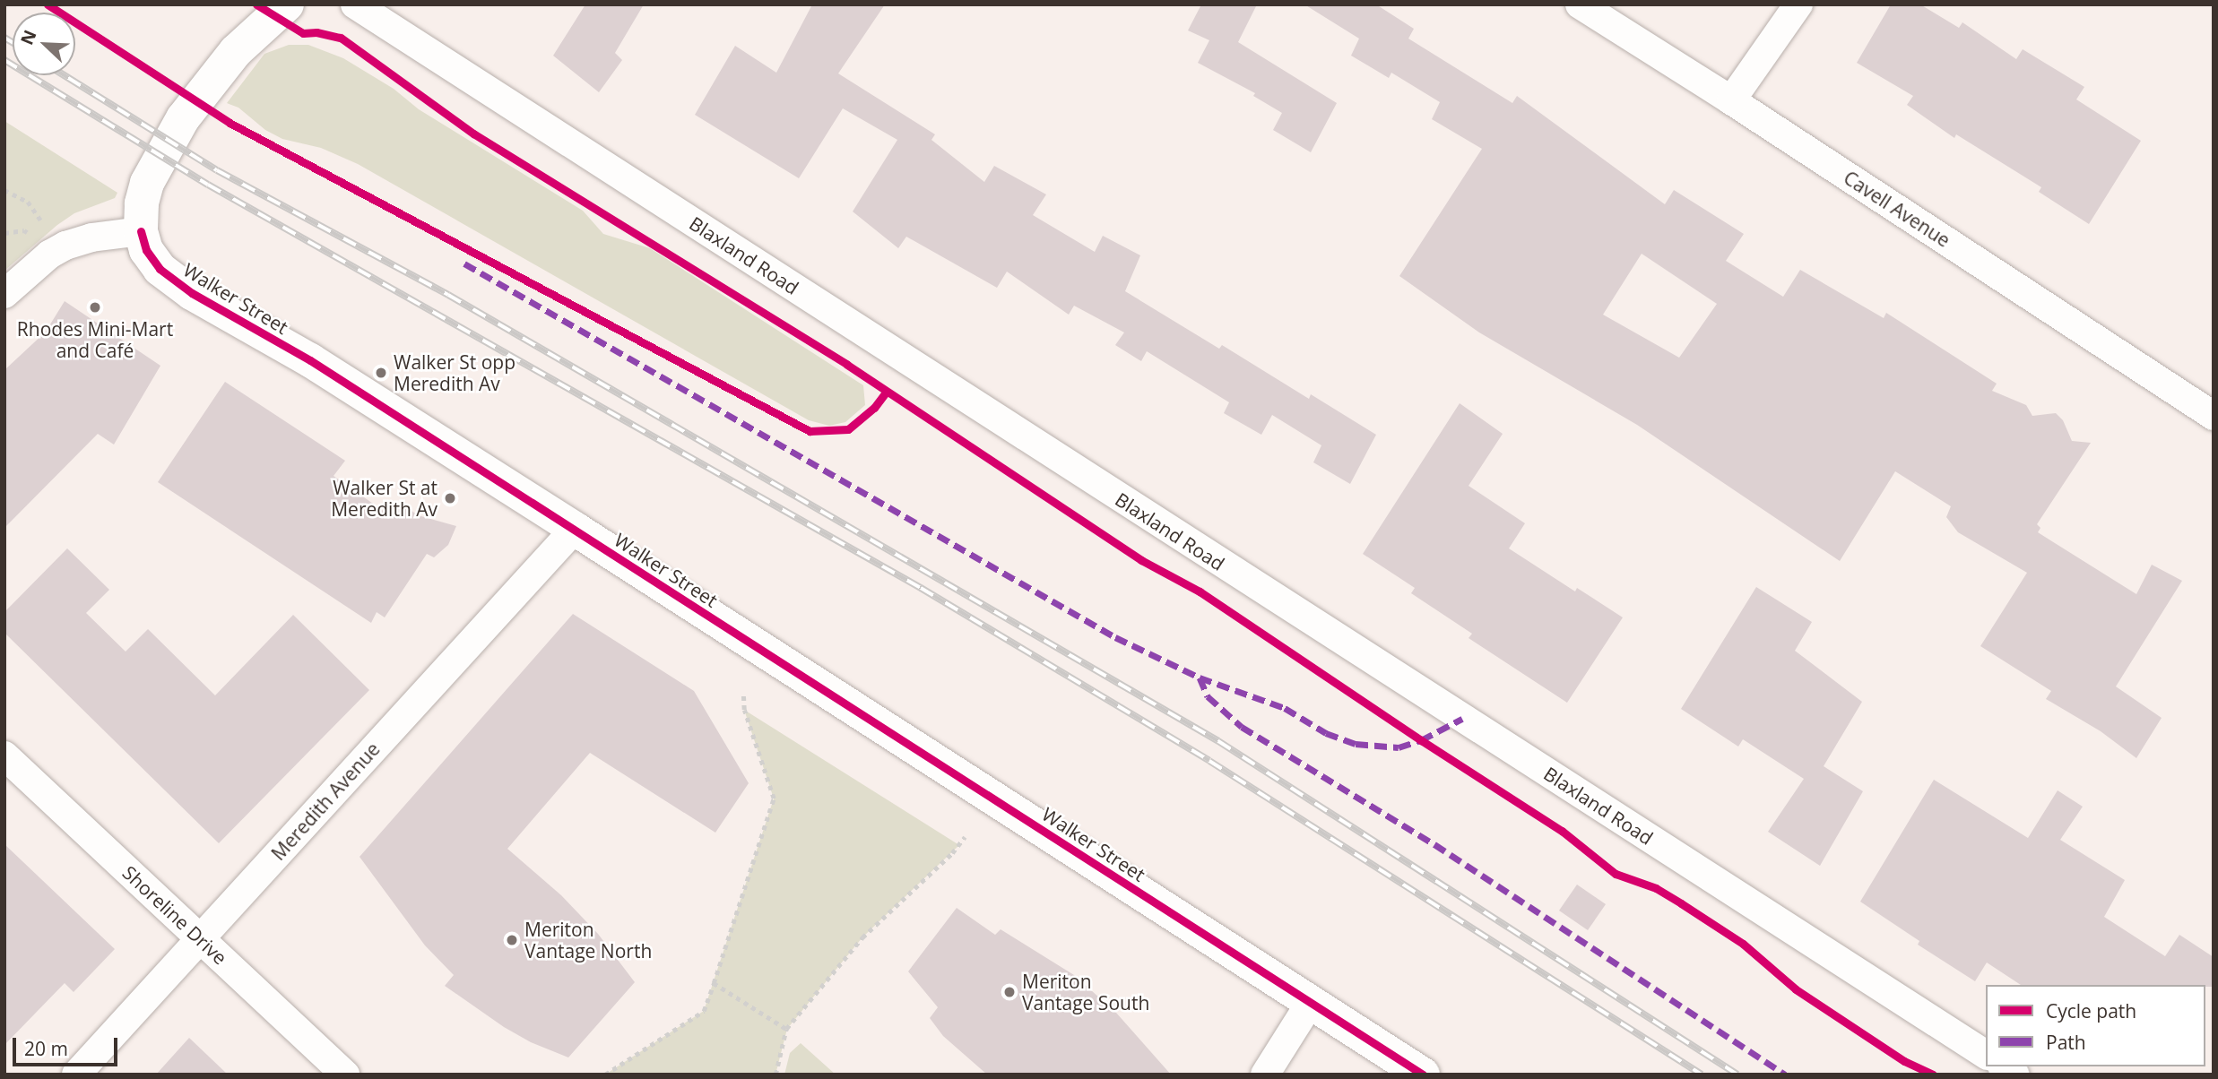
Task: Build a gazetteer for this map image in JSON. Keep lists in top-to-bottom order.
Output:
{
  "streets": {
    "street": [
      "Cavell Avenue",
      "Blaxland Road",
      "Walker Street",
      "Meredith Avenue",
      "Shoreline Drive"
    ]
  },
  "crossings": [
    ["Walker Street", "Meredith Avenue"],
    ["Meredith Avenue", "Shoreline Drive"]
  ],
  "places": [
    "Rhodes Mini-Mart and Café",
    "Walker St opp Meredith Av",
    "Walker St at Meredith Av",
    "Meriton Vantage North",
    "Meriton Vantage South"
  ],
  "legend": ["Cycle path", "Path"],
  "scale_bar": "20 m",
  "north": "top left"
}
